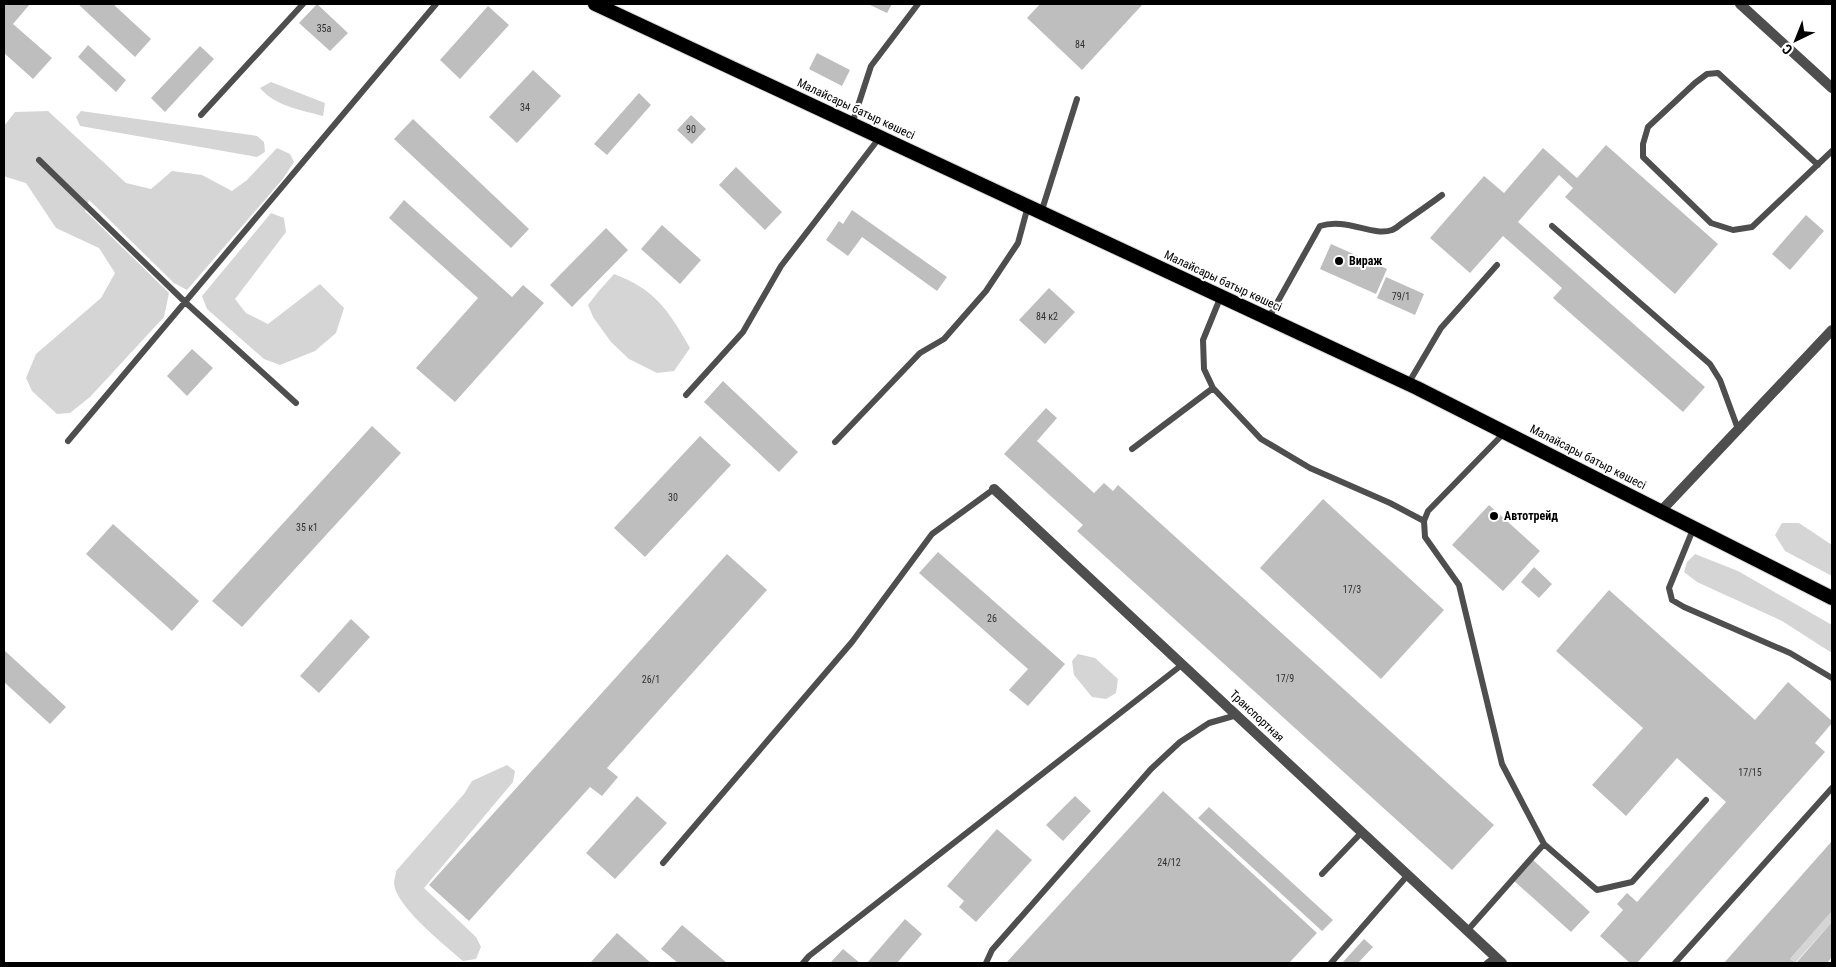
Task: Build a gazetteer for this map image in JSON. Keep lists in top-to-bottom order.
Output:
{
  "streets": {
    "highway": ["Малайсары батыр көшесі"],
    "street": ["Транспортная"]
  },
  "places": ["Вираж", "Автотрейд"],
  "house_numbers": [
    "35а",
    "84",
    "34",
    "90",
    "79/1",
    "84 к2",
    "30",
    "35 к1",
    "17/3",
    "26",
    "17/9",
    "26/1",
    "17/15",
    "24/12"
  ],
  "north": "bottom left"
}
